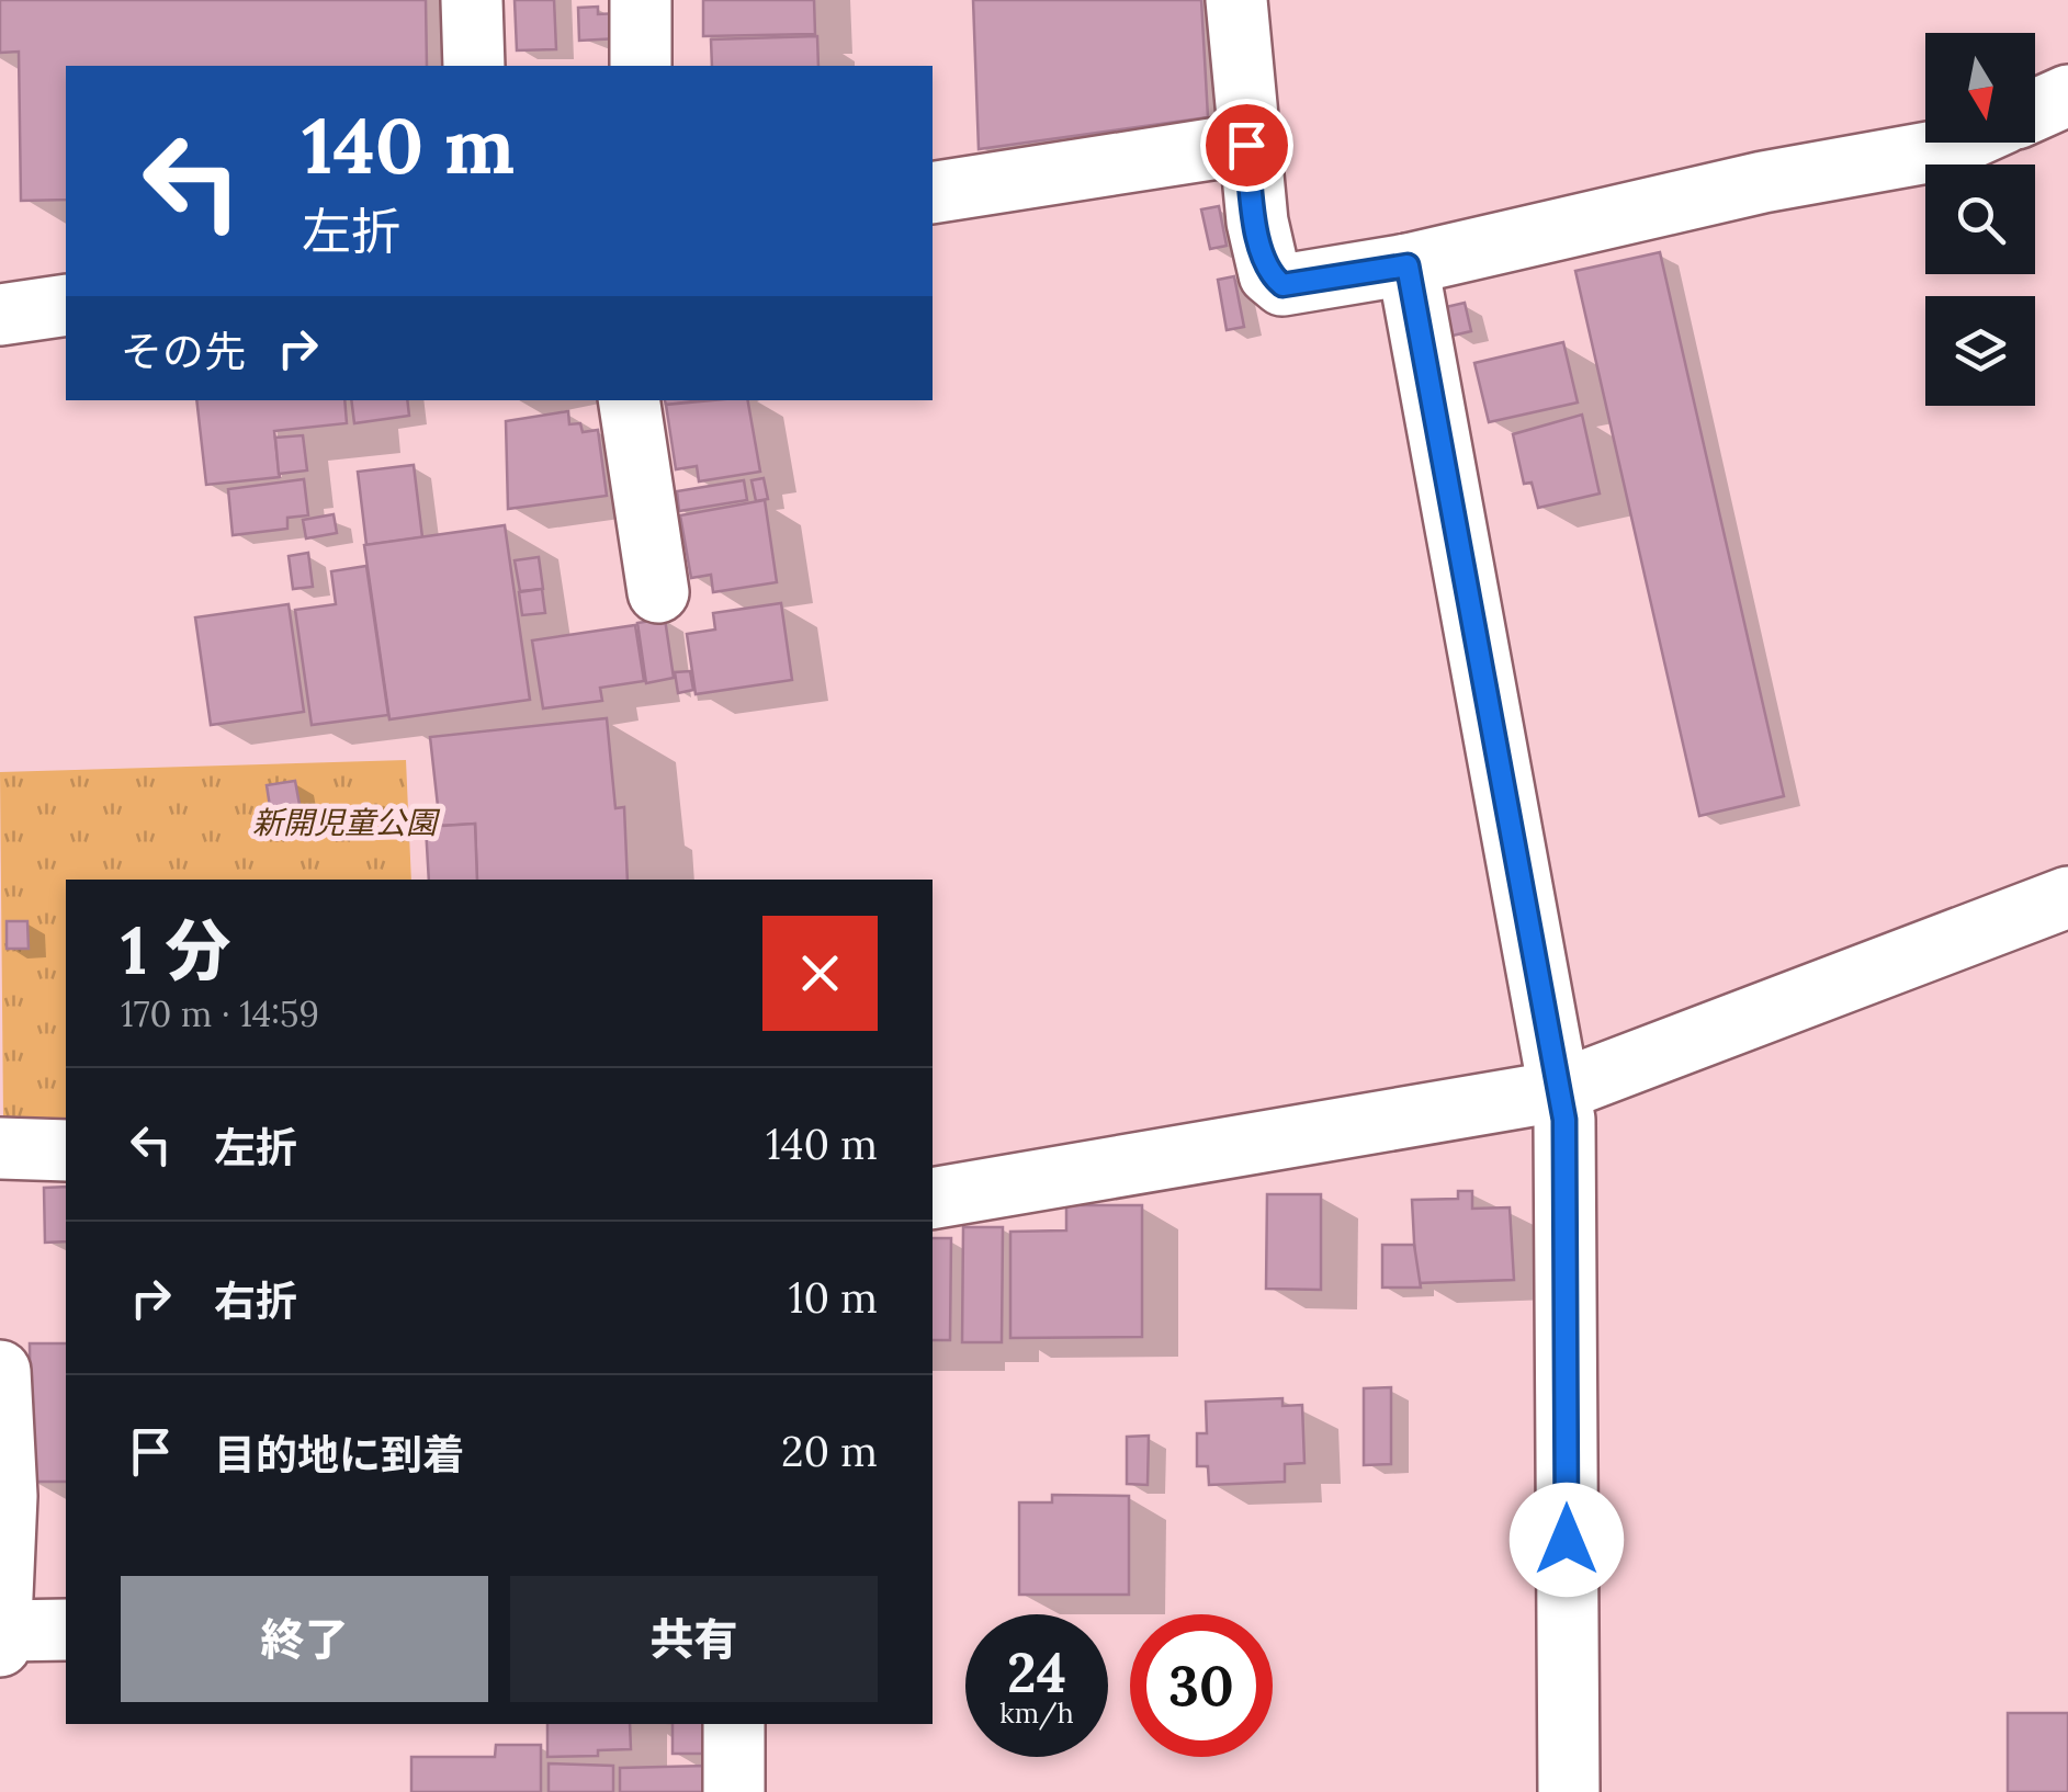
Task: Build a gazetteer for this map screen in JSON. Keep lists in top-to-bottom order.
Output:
{
  "parks": ["新開児童公園"],
  "north": "bottom",
  "page": {
    "turn": ["140 m", "左折"],
    "then": "その先",
    "heading": ["1 分", "170 m · 14:59"],
    "list": [
      {
        "name": "左折",
        "value": "140 m"
      },
      {
        "name": "右折",
        "value": "10 m"
      },
      {
        "name": "目的地に到着",
        "value": "20 m"
      }
    ],
    "buttons": ["終了", "共有"],
    "speed": "24 km/h",
    "limit": "30"
  }
}
